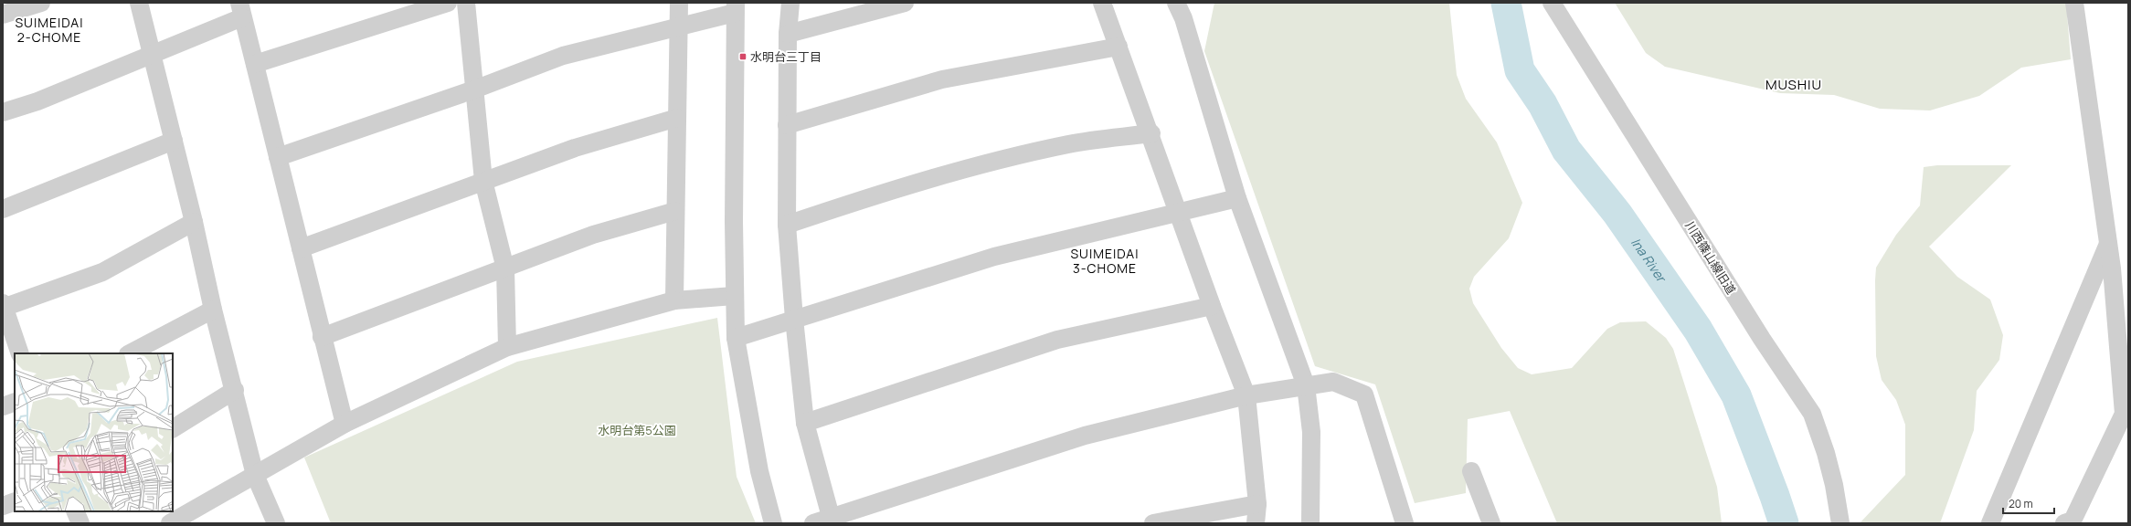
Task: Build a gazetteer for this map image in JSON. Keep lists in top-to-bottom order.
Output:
{
  "streets": {
    "street": ["川西篠山線旧道"]
  },
  "districts": ["SUIMEIDAI 2-CHOME", "MUSHIU", "SUIMEIDAI 3-CHOME"],
  "water": ["Ina River"],
  "parks": ["水明台第5公園"],
  "places": {
    "transit": ["水明台三丁目"]
  },
  "scale_bar": "20 m"
}
